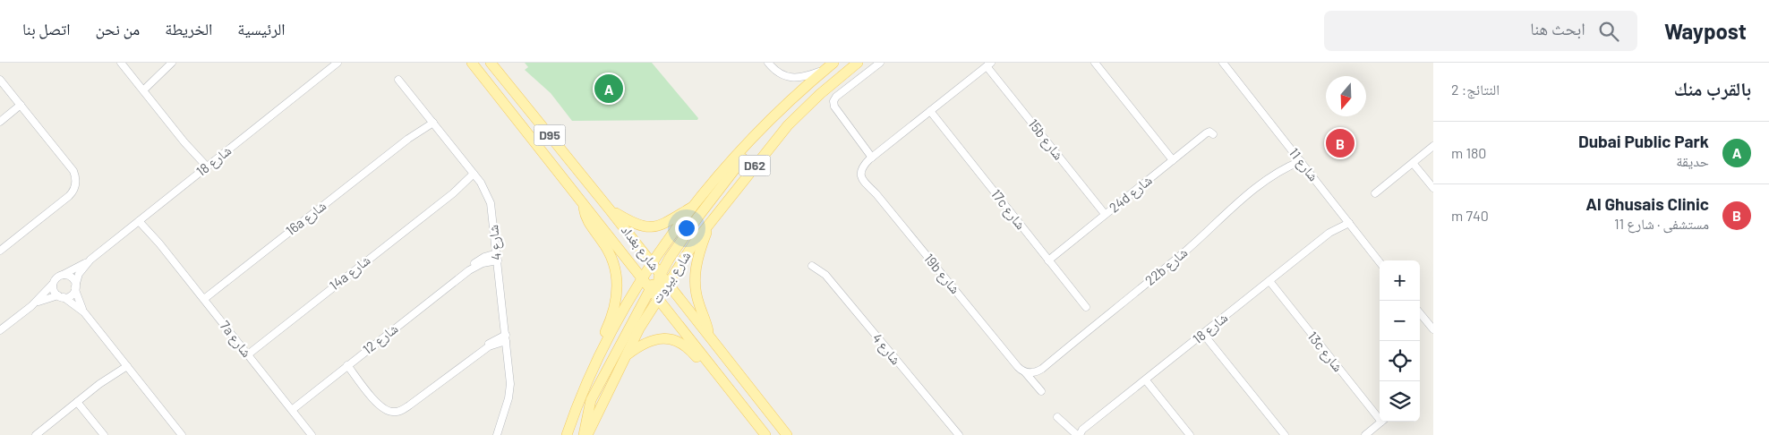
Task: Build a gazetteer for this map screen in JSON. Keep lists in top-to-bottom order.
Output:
{
  "streets": {
    "main road": [
      "D95",
      "D62",
      "شارع بغداد",
      "شارع بيروت"
    ],
    "street": [
      "15b شارع",
      "شارع 18",
      "شارع 11",
      "24d شارع",
      "17c شارع",
      "16a شارع",
      "شارع 4",
      "22b شارع",
      "14a شارع",
      "19b شارع",
      "7a شارع",
      "شارع 12",
      "13c شارع"
    ]
  },
  "crossings": [
    ["15b شارع", "24d شارع"],
    ["شارع 18", "شارع 11"],
    ["شارع 18", "7a شارع"],
    ["شارع 18", "13c شارع"],
    ["شارع 11", "22b شارع"],
    ["24d شارع", "17c شارع"],
    ["16a شارع", "شارع 4"],
    ["16a شارع", "7a شارع"],
    ["شارع 4", "14a شارع"],
    ["شارع 4", "شارع 12"],
    ["شارع بغداد", "شارع بيروت"],
    ["22b شارع", "19b شارع"],
    ["14a شارع", "7a شارع"],
    ["7a شارع", "شارع 12"]
  ],
  "north": "bottom",
  "page": {
    "header": "Waypost",
    "search": "ابحث هنا",
    "nav": [
      "الرئيسية",
      "الخريطة",
      "من نحن",
      "اتصل بنا"
    ],
    "heading": ["بالقرب منك", "النتائج: 2"],
    "pins": ["A", "B"],
    "list": [
      {
        "mark": "A",
        "name": "Dubai Public Park",
        "note": "حديقة",
        "value": "180 m"
      },
      {
        "mark": "B",
        "name": "Al Ghusais Clinic",
        "note": "مستشفى · شارع 11",
        "value": "740 m"
      }
    ],
    "map_buttons": ["+", "−"]
  }
}
